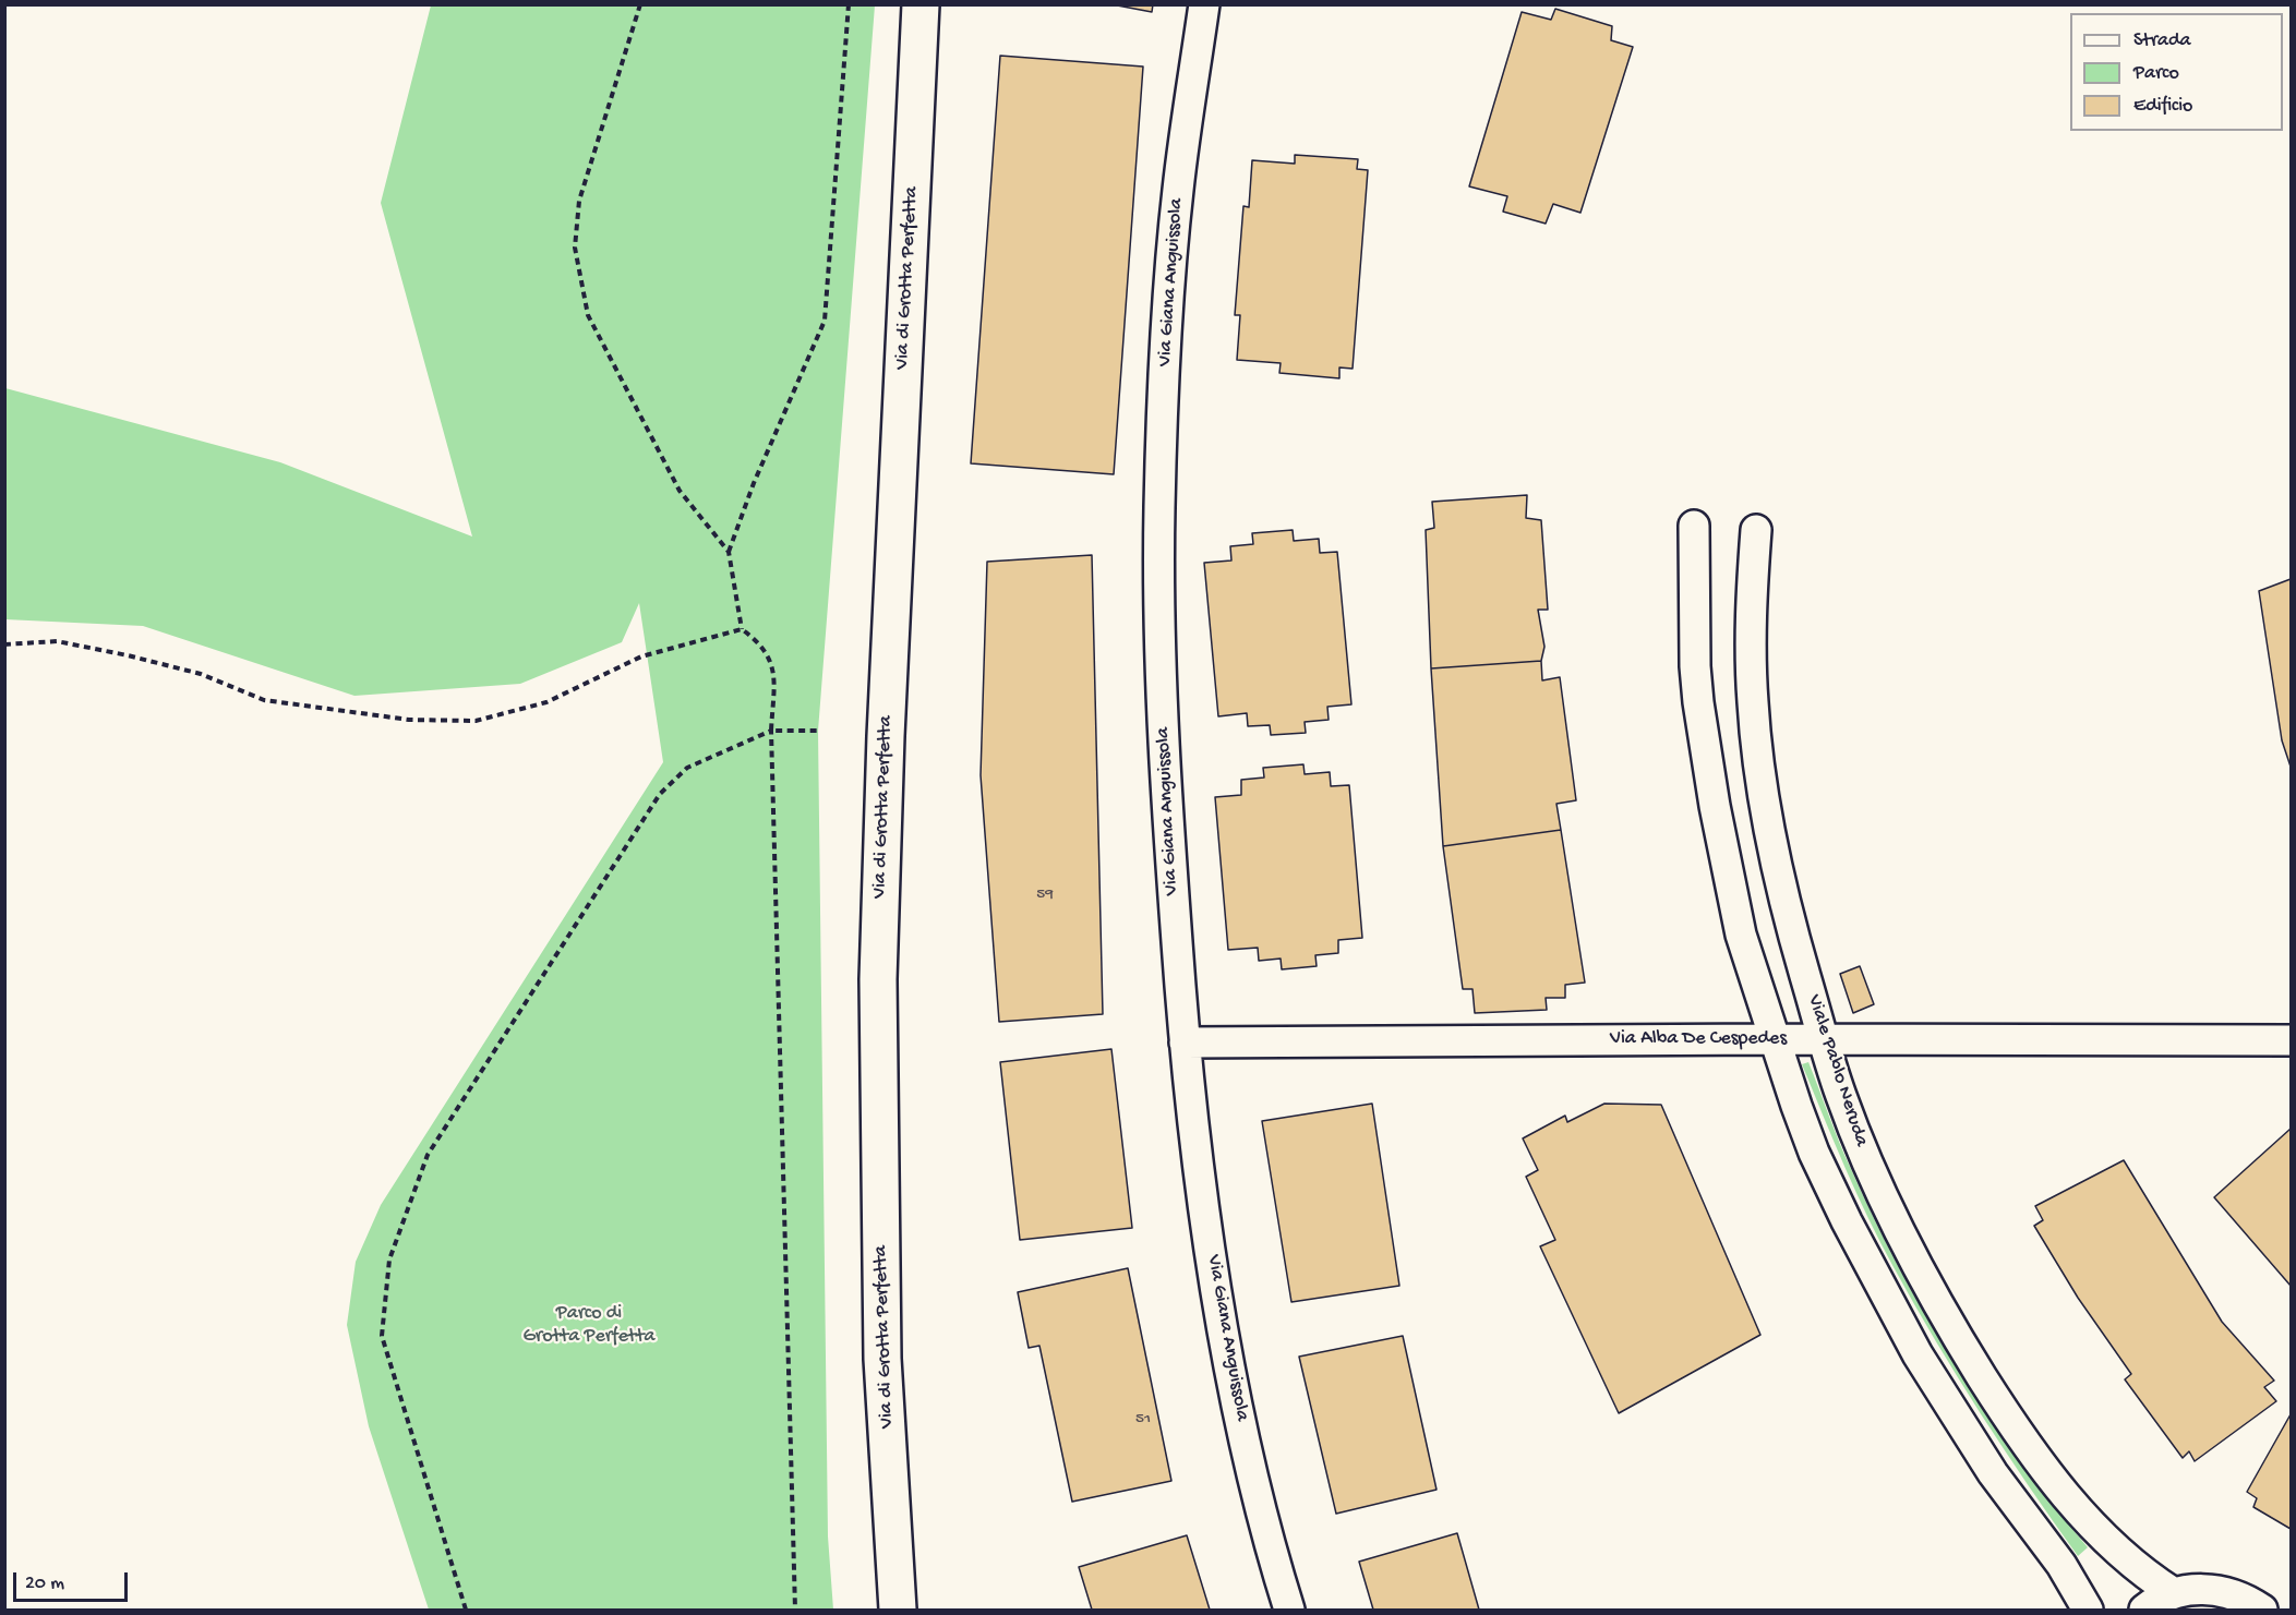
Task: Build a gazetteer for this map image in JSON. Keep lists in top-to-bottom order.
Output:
{
  "streets": {
    "street": [
      "Via di Grotta Perfetta",
      "Via Giana Anguissola",
      "Via Alba De Cespedes",
      "Viale Pablo Neruda"
    ]
  },
  "crossings": [
    ["Via Giana Anguissola", "Via Alba De Cespedes"],
    ["Via Alba De Cespedes", "Viale Pablo Neruda"]
  ],
  "parks": ["Parco di Grotta Perfetta"],
  "house_numbers": ["59", "51"],
  "legend": ["Strada", "Parco", "Edificio"],
  "scale_bar": "20 m"
}
